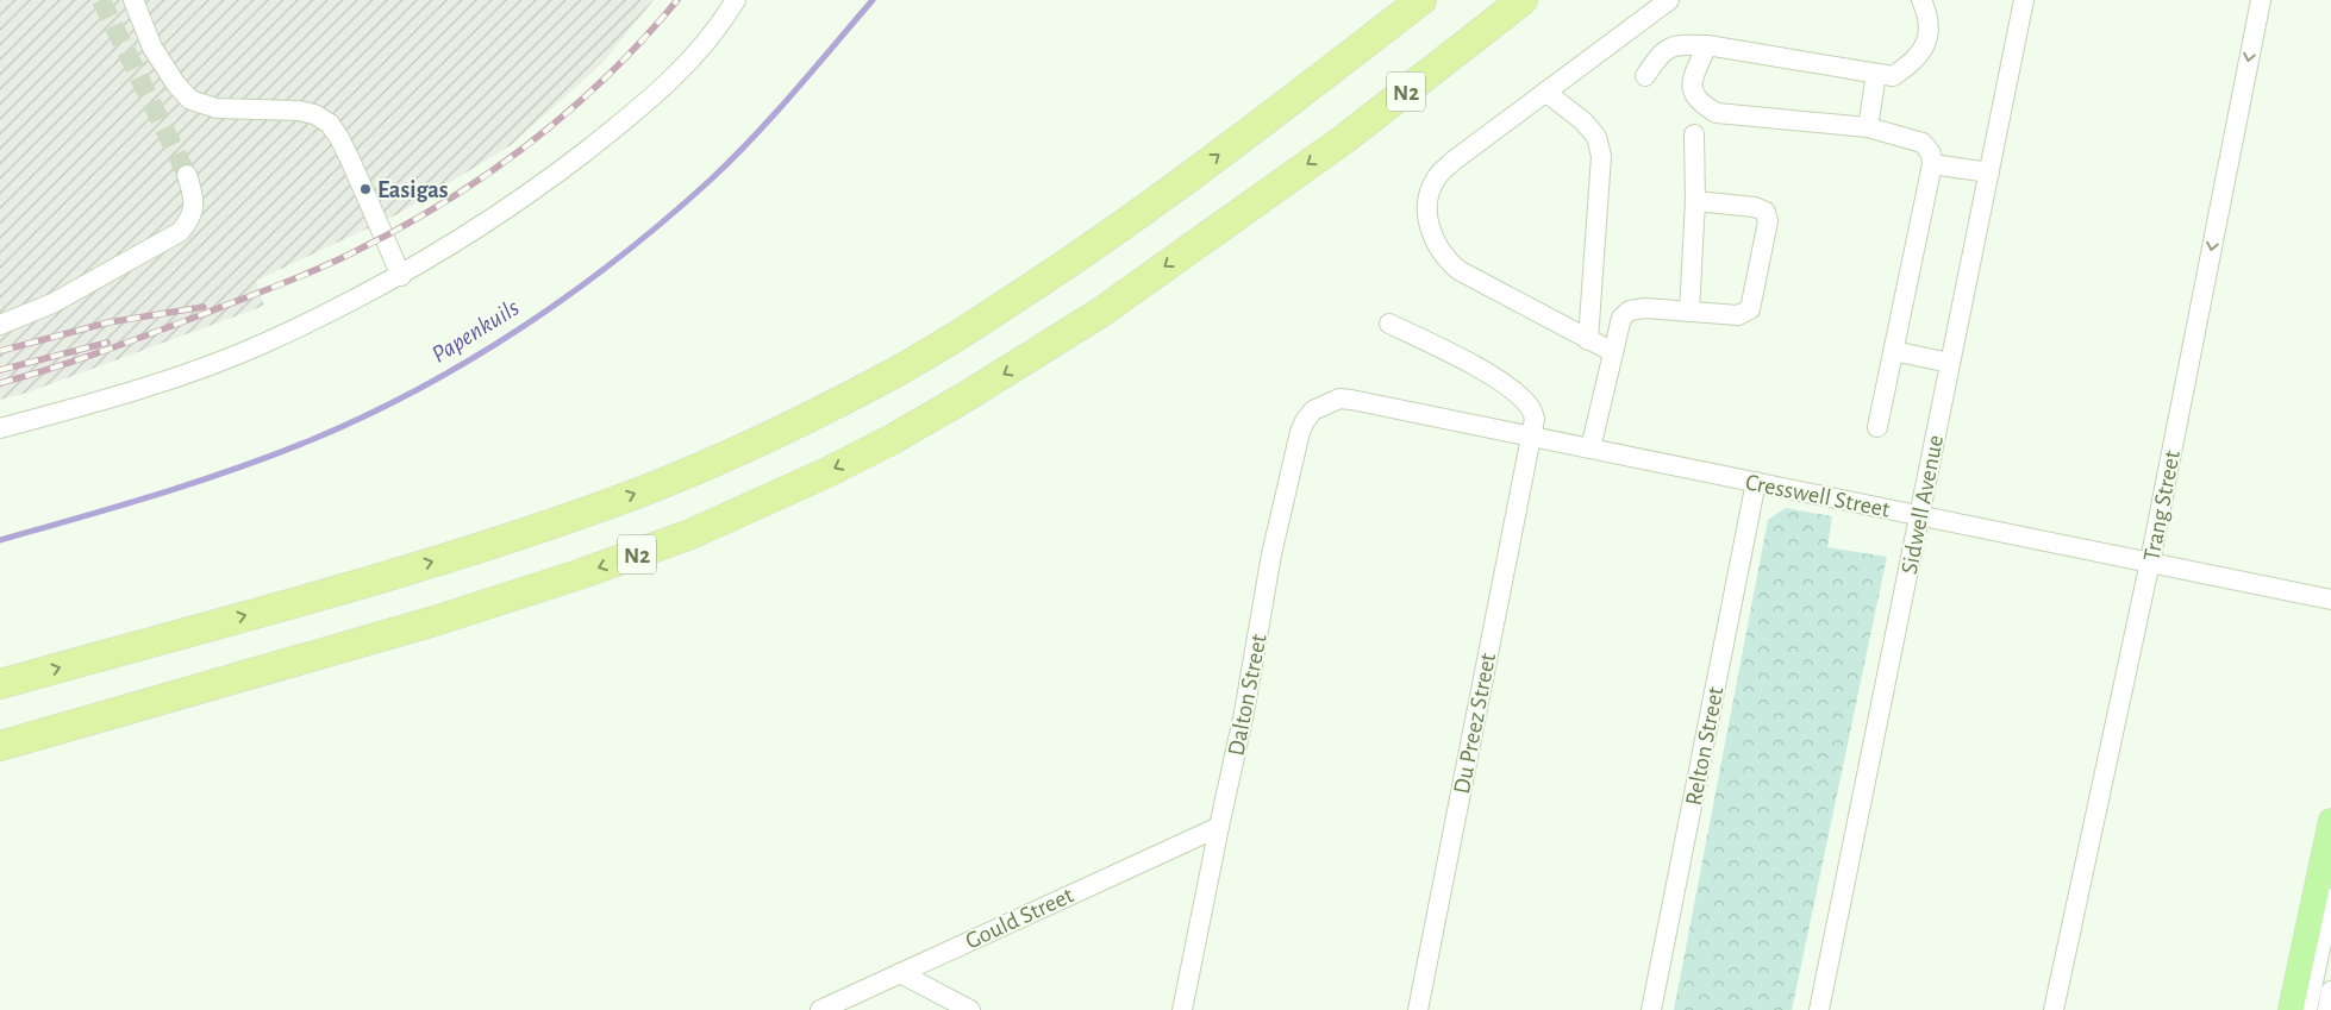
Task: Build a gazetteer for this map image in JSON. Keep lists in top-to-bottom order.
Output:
{
  "streets": {
    "highway": ["N2"],
    "street": [
      "Cresswell Street",
      "Sidwell Avenue",
      "Trang Street",
      "Dalton Street",
      "Du Preez Street",
      "Relton Street",
      "Gould Street"
    ]
  },
  "crossings": [
    ["Cresswell Street", "Sidwell Avenue"],
    ["Cresswell Street", "Trang Street"],
    ["Cresswell Street", "Dalton Street"],
    ["Cresswell Street", "Du Preez Street"],
    ["Cresswell Street", "Relton Street"],
    ["Dalton Street", "Gould Street"]
  ],
  "one_way": ["Trang Street"],
  "water": ["Papenkuils"],
  "places": ["Easigas"]
}
